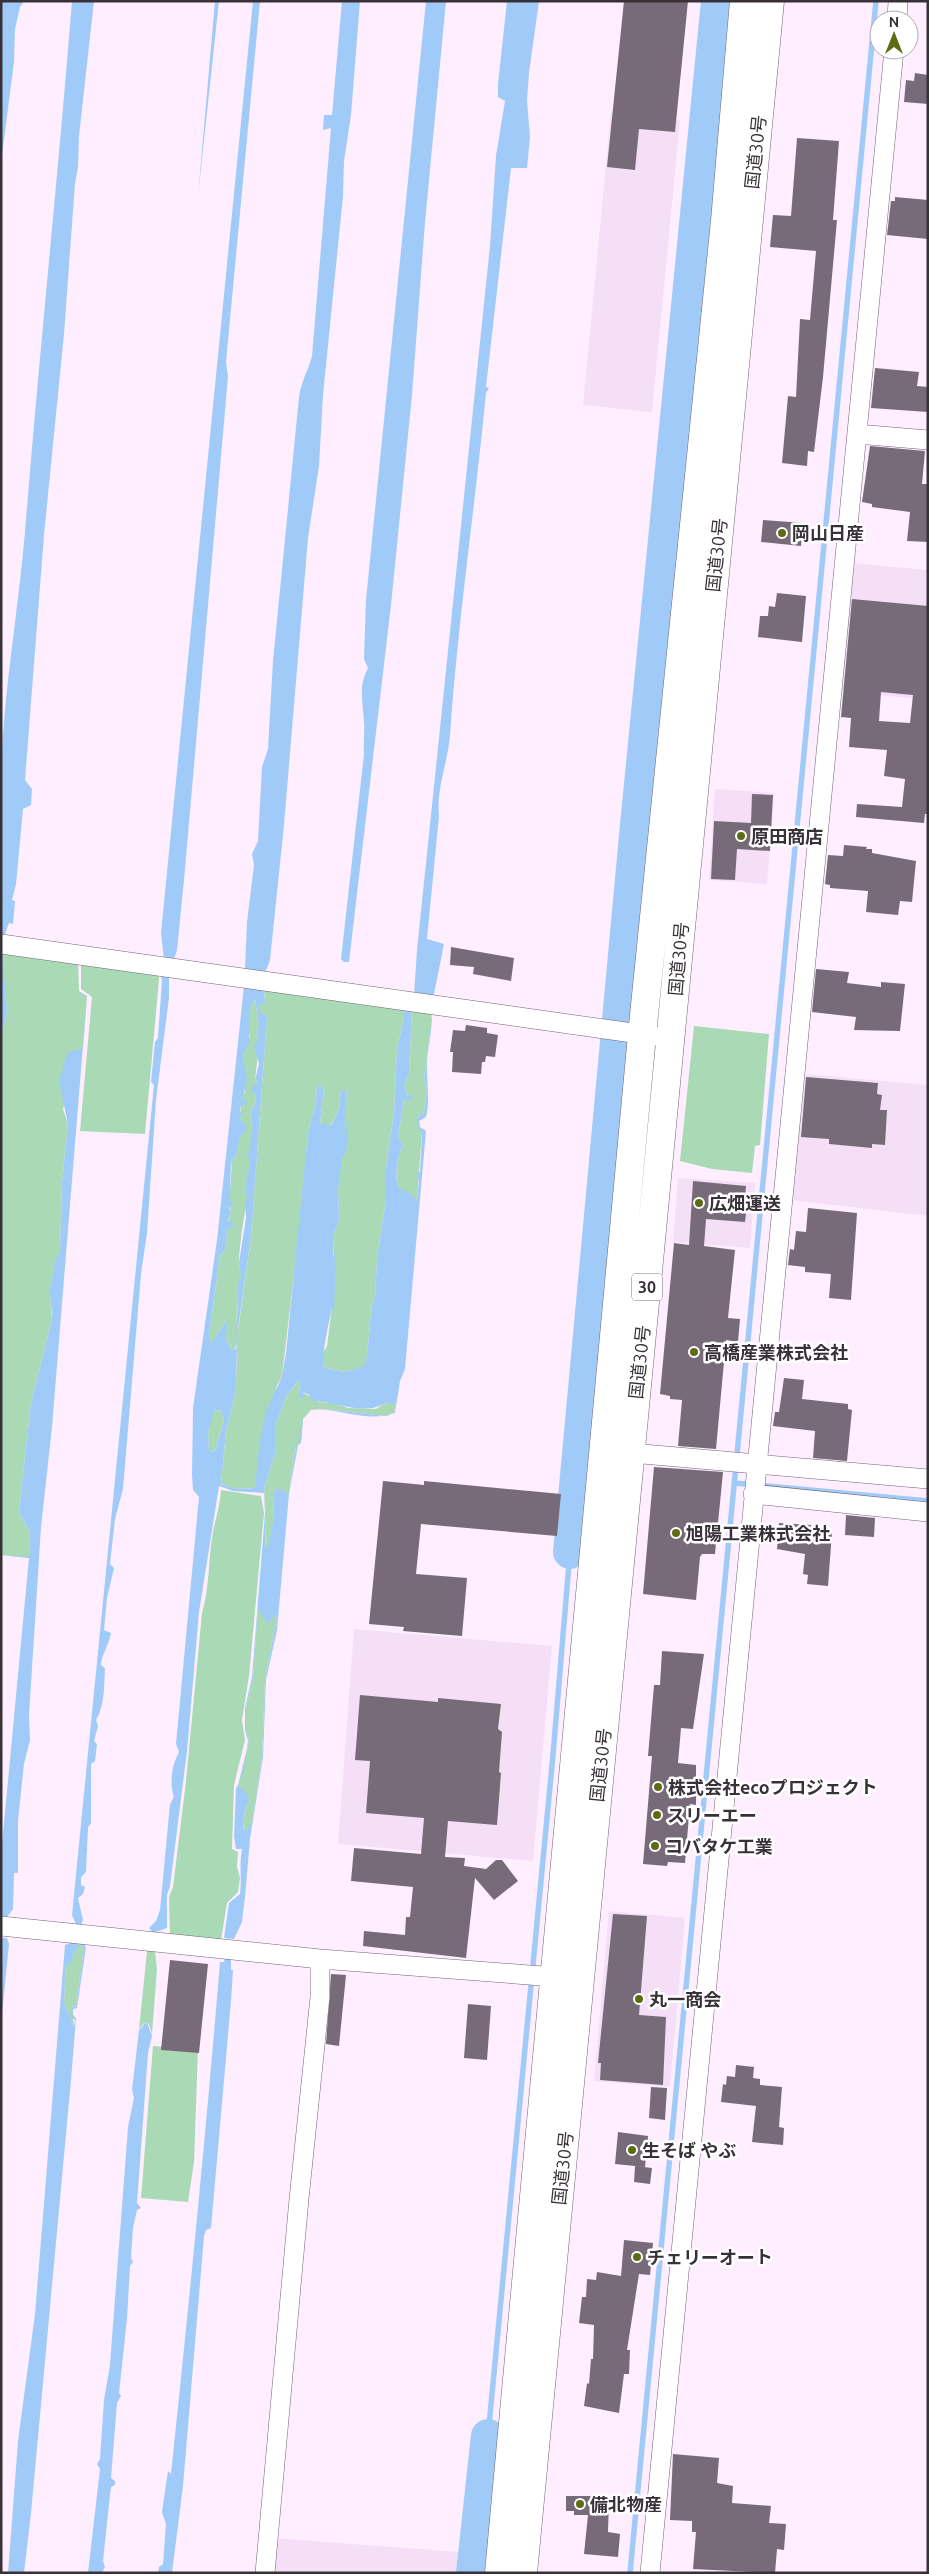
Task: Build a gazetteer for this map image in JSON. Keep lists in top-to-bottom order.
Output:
{
  "streets": {
    "highway": ["国道30号", "30"]
  },
  "places": [
    "岡山日産",
    "原田商店",
    "広畑運送",
    "高橋産業株式会社",
    "旭陽工業株式会社",
    "株式会社ecoプロジェクト",
    "スリーエー",
    "コバタケ工業",
    "丸一商会",
    "生そば やぶ",
    "チェリーオート",
    "備北物産"
  ],
  "north": "top"
}
